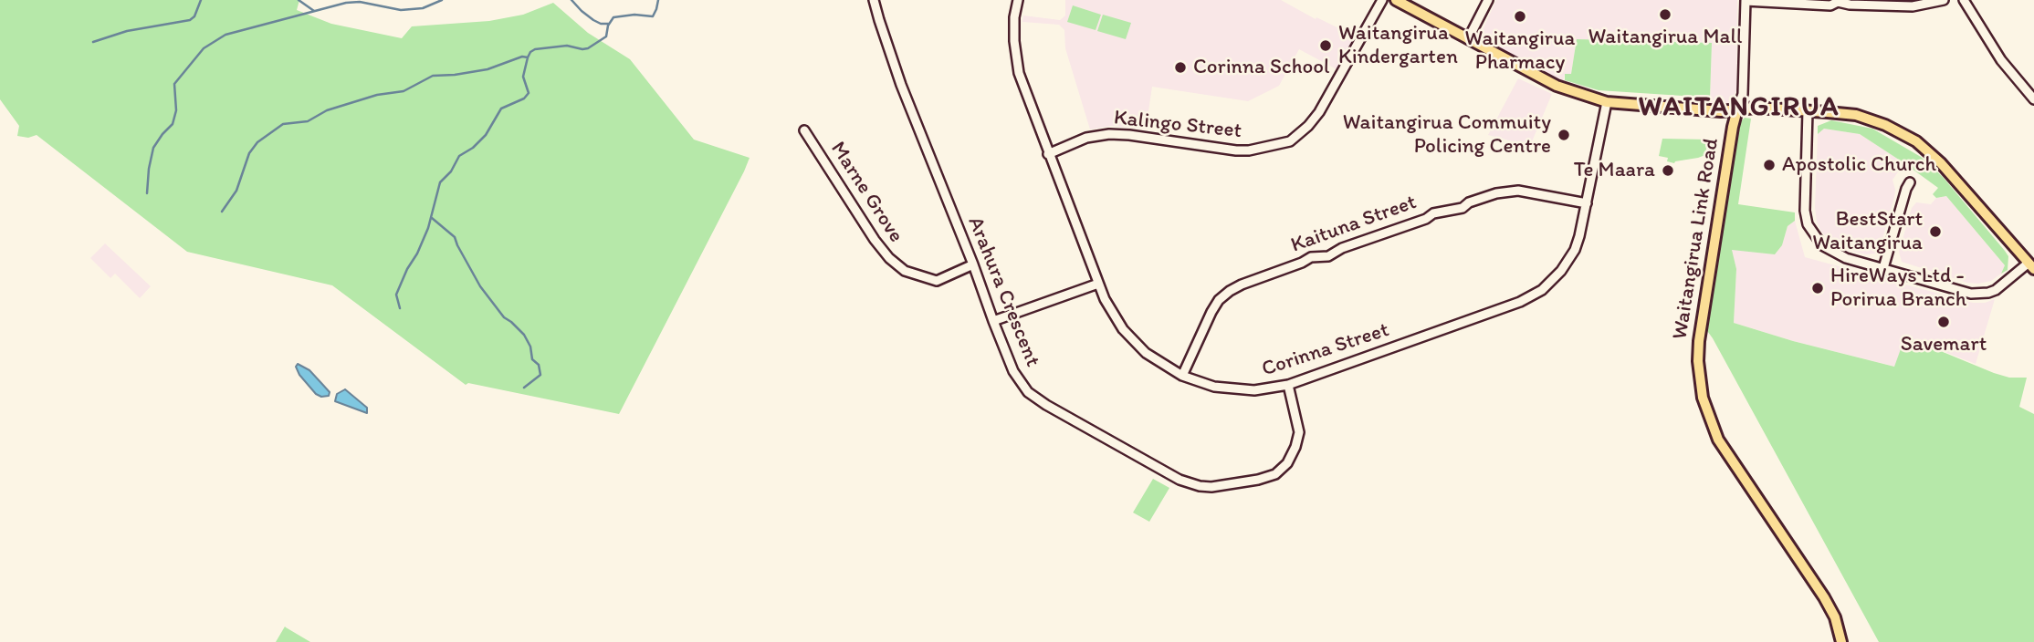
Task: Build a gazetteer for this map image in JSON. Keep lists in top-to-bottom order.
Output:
{
  "streets": {
    "main road": ["Waitangirua Link Road"],
    "street": [
      "Kalingo Street",
      "Marne Grove",
      "Kaituna Street",
      "Arahura Crescent",
      "Corinna Street"
    ]
  },
  "crossings": [
    ["Kalingo Street", "Corinna Street"],
    ["Marne Grove", "Arahura Crescent"],
    ["Kaituna Street", "Corinna Street"],
    ["Arahura Crescent", "Corinna Street"]
  ],
  "districts": ["WAITANGIRUA"],
  "places": [
    "Waitangirua Mall",
    "Waitangirua Pharmacy",
    "Waitangirua Kindergarten",
    "Corinna School",
    "Waitangirua Commuity Policing Centre",
    "Apostolic Church",
    "Te Maara",
    "BestStart Waitangirua",
    "HireWays Ltd - Porirua Branch",
    "Savemart"
  ]
}
